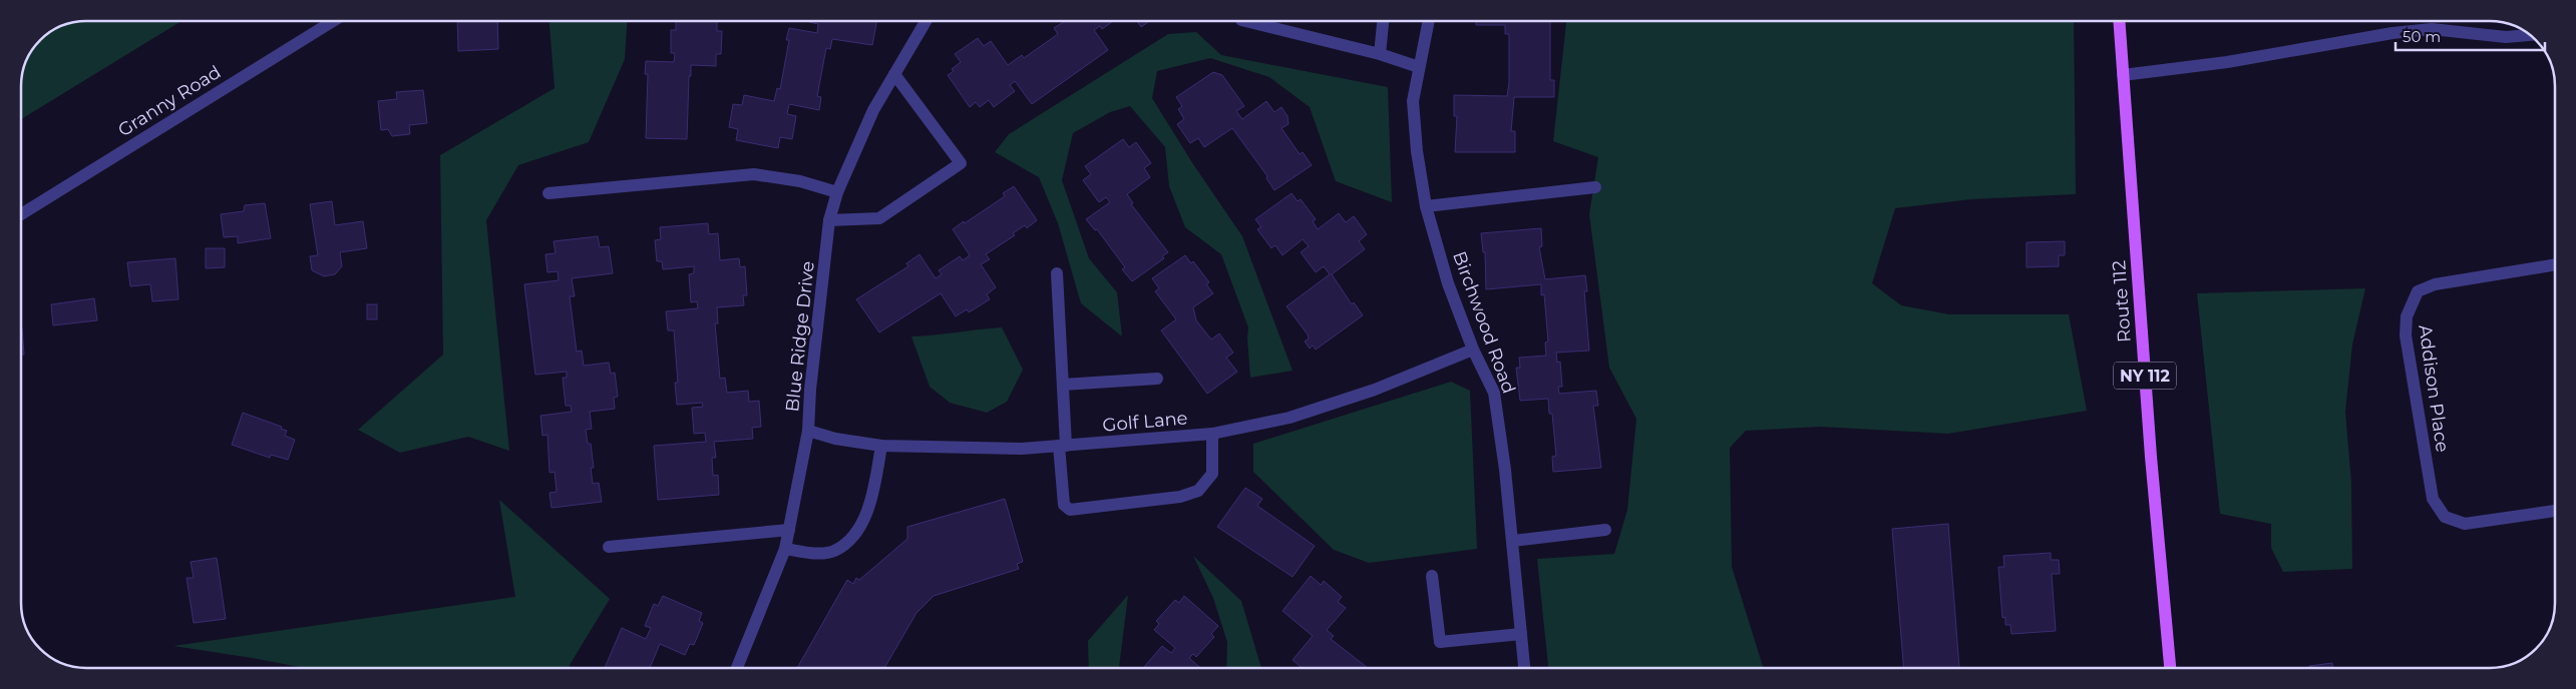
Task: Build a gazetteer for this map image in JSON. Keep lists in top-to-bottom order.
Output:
{
  "streets": {
    "main road": ["Route 112", "NY 112"],
    "street": [
      "Granny Road",
      "Birchwood Road",
      "Blue Ridge Drive",
      "Addison Place",
      "Golf Lane"
    ]
  },
  "crossings": [
    ["Birchwood Road", "Golf Lane"],
    ["Blue Ridge Drive", "Golf Lane"]
  ],
  "scale_bar": "50 m"
}
